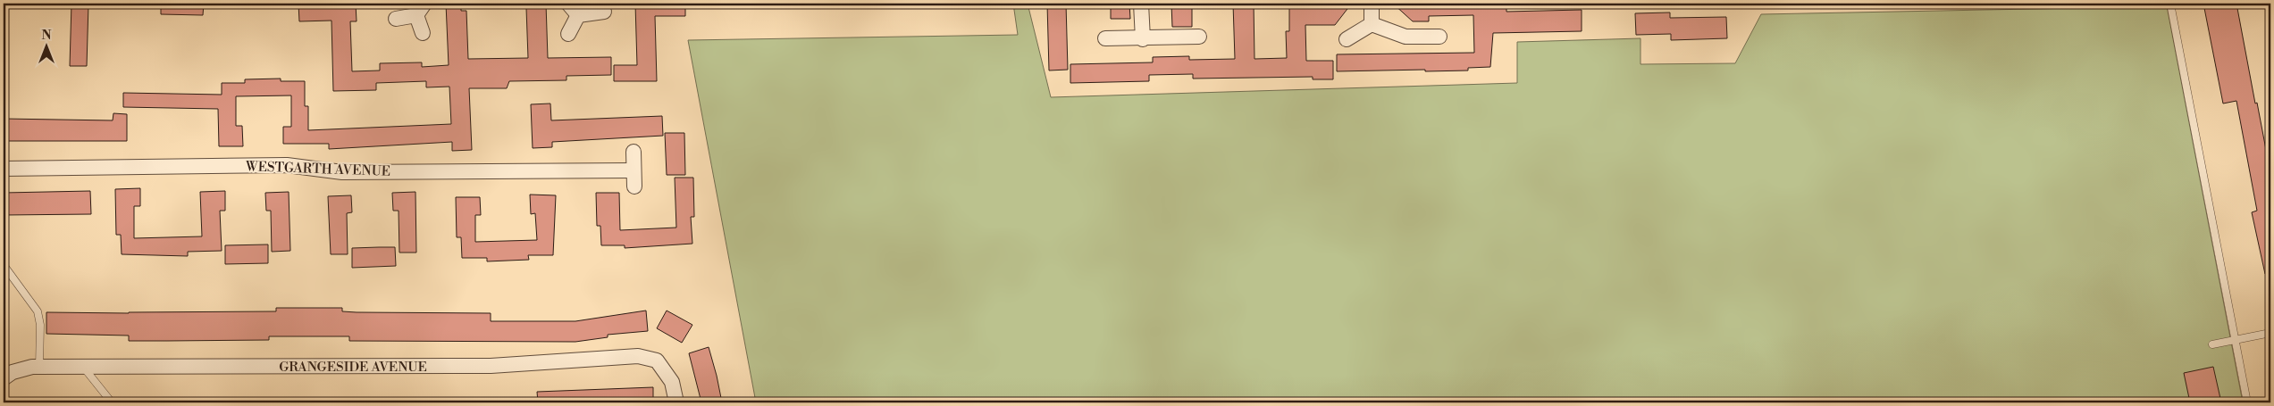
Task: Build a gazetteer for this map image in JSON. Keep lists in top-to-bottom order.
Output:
{
  "streets": {
    "street": ["WESTGARTH AVENUE", "GRANGESIDE AVENUE"]
  },
  "north": "top"
}
